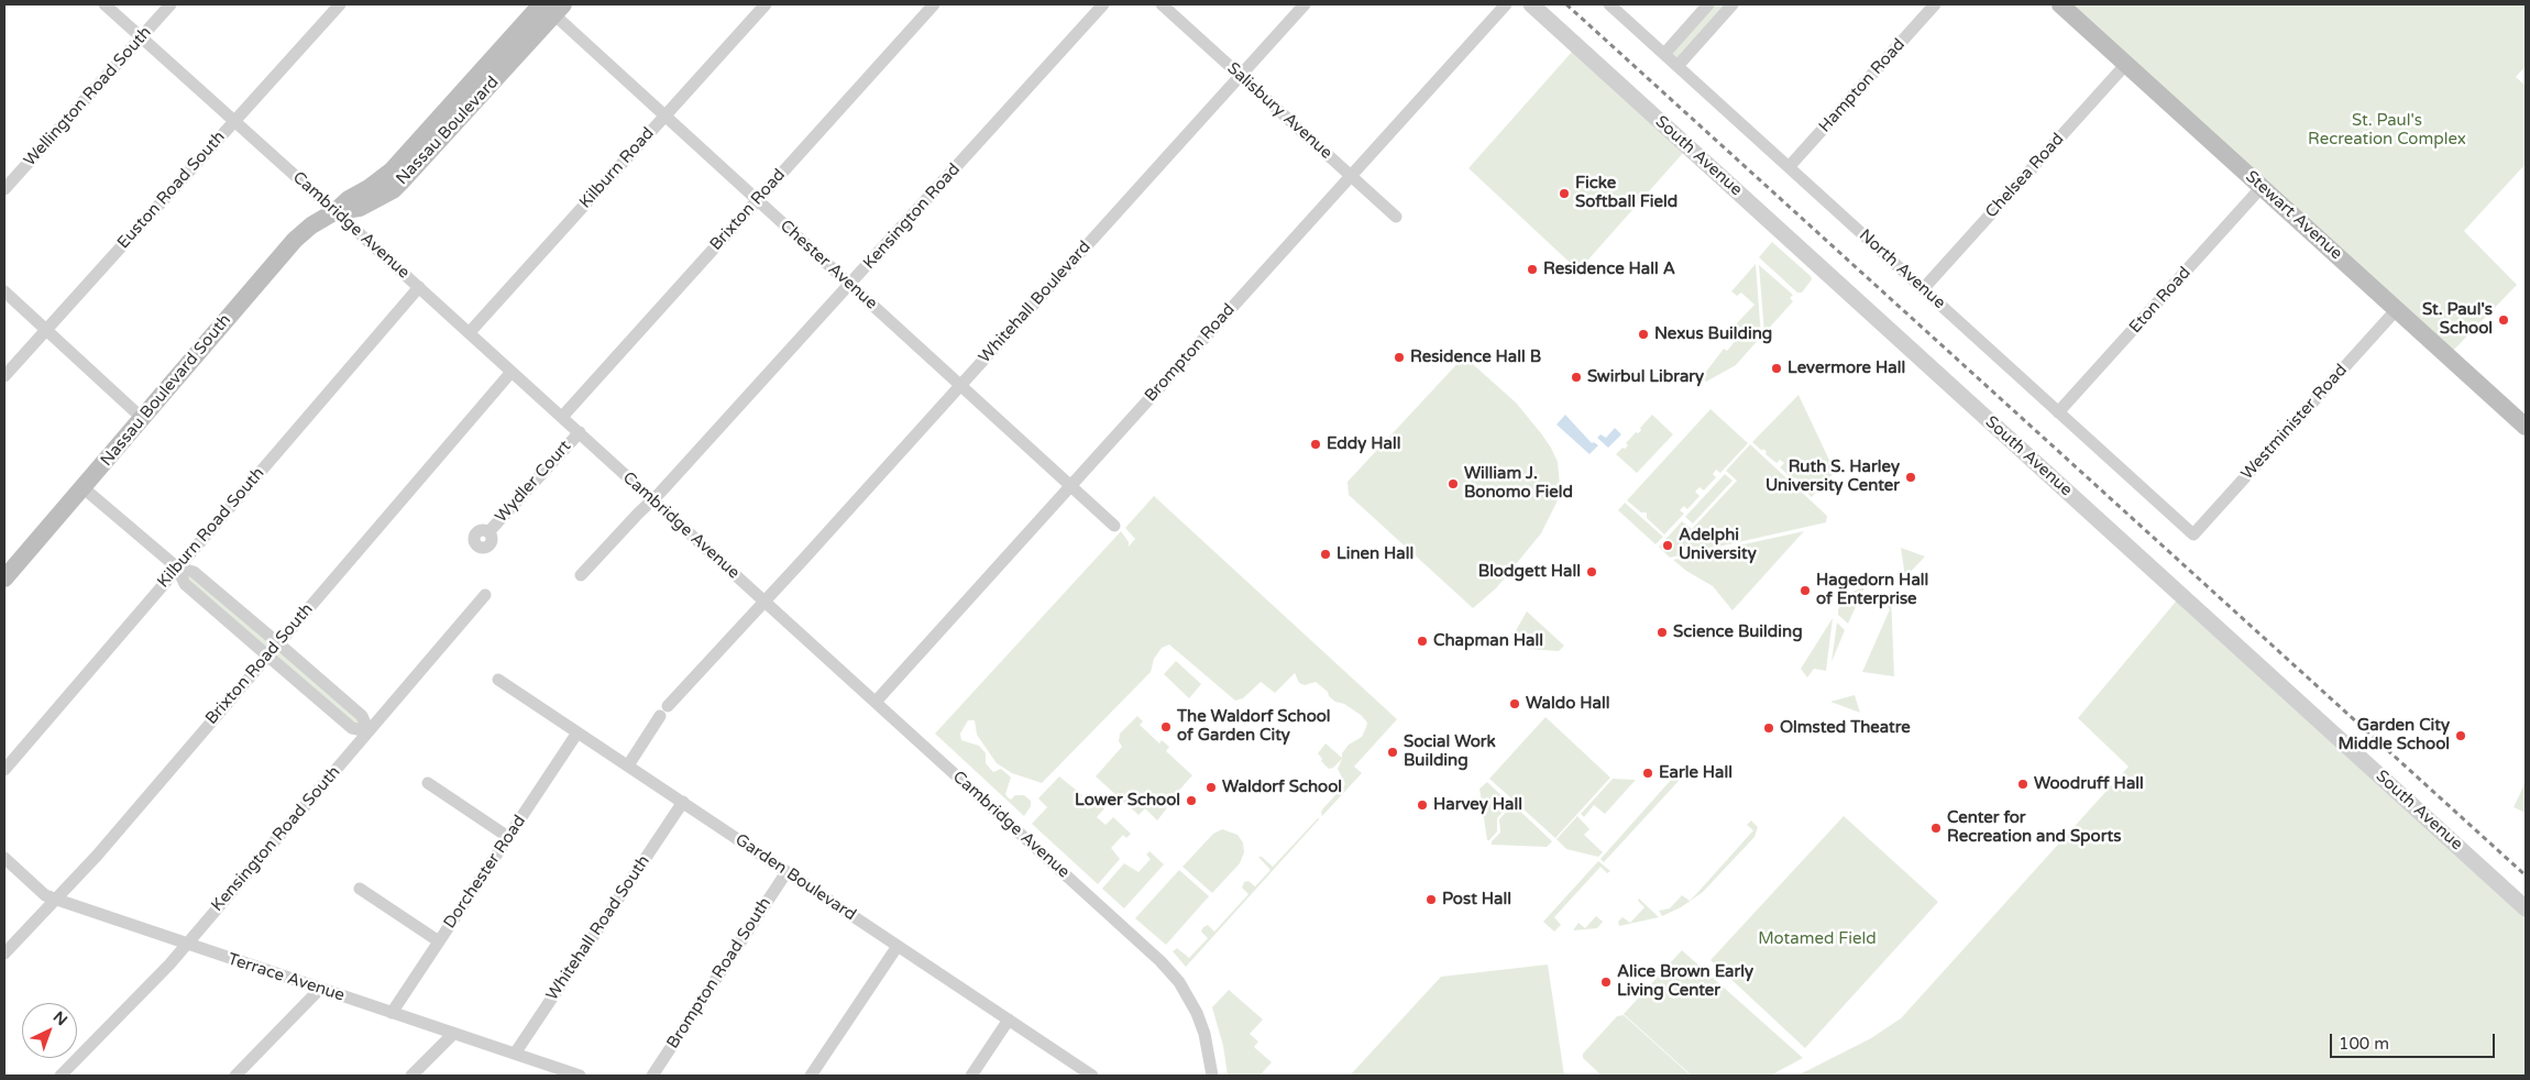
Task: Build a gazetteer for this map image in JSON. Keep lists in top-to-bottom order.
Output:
{
  "streets": {
    "main road": ["Nassau Boulevard", "Stewart Avenue", "Nassau Boulevard South"],
    "street": [
      "Hampton Road",
      "Wellington Road South",
      "Salisbury Avenue",
      "South Avenue",
      "Kilburn Road",
      "Chelsea Road",
      "Euston Road South",
      "Brixton Road",
      "Kensington Road",
      "Cambridge Avenue",
      "Chester Avenue",
      "North Avenue",
      "Eton Road",
      "Whitehall Boulevard",
      "Brompton Road",
      "Westminister Road",
      "Wydler Court",
      "Kilburn Road South",
      "Brixton Road South",
      "Kensington Road South",
      "Dorchester Road",
      "Garden Boulevard",
      "Whitehall Road South",
      "Brompton Road South",
      "Terrace Avenue"
    ]
  },
  "crossings": [
    ["Hampton Road", "North Avenue"],
    ["Wellington Road South", "Cambridge Avenue"],
    ["Salisbury Avenue", "Whitehall Boulevard"],
    ["Salisbury Avenue", "Brompton Road"],
    ["Nassau Boulevard", "Cambridge Avenue"],
    ["Nassau Boulevard", "Chester Avenue"],
    ["Nassau Boulevard", "Nassau Boulevard South"],
    ["Kilburn Road", "Cambridge Avenue"],
    ["Kilburn Road", "Chester Avenue"],
    ["Chelsea Road", "Stewart Avenue"],
    ["Chelsea Road", "North Avenue"],
    ["Euston Road South", "Cambridge Avenue"],
    ["Brixton Road", "Cambridge Avenue"],
    ["Brixton Road", "Chester Avenue"],
    ["Stewart Avenue", "Eton Road"],
    ["Stewart Avenue", "Westminister Road"],
    ["Kensington Road", "Cambridge Avenue"],
    ["Kensington Road", "Chester Avenue"],
    ["Cambridge Avenue", "Whitehall Boulevard"],
    ["Cambridge Avenue", "Brompton Road"],
    ["Cambridge Avenue", "Nassau Boulevard South"],
    ["Cambridge Avenue", "Wydler Court"],
    ["Cambridge Avenue", "Kilburn Road South"],
    ["Cambridge Avenue", "Brixton Road South"],
    ["Chester Avenue", "Whitehall Boulevard"],
    ["Chester Avenue", "Brompton Road"],
    ["North Avenue", "Eton Road"],
    ["North Avenue", "Westminister Road"],
    ["Whitehall Boulevard", "Garden Boulevard"],
    ["Brixton Road South", "Terrace Avenue"],
    ["Kensington Road South", "Terrace Avenue"],
    ["Dorchester Road", "Garden Boulevard"],
    ["Dorchester Road", "Terrace Avenue"],
    ["Garden Boulevard", "Whitehall Road South"],
    ["Garden Boulevard", "Brompton Road South"],
    ["Whitehall Road South", "Terrace Avenue"]
  ],
  "parks": ["St. Paul's Recreation Complex", "Motamed Field"],
  "places": [
    "Ficke Softball Field",
    "Residence Hall A",
    "St. Paul's School",
    "Nexus Building",
    "Residence Hall B",
    "Levermore Hall",
    "Swirbul Library",
    "Eddy Hall",
    "Ruth S. Harley University Center",
    "William J. Bonomo Field",
    "Adelphi University",
    "Linen Hall",
    "Blodgett Hall",
    "Hagedorn Hall of Enterprise",
    "Science Building",
    "Chapman Hall",
    "Waldo Hall",
    "The Waldorf School of Garden City",
    "Olmsted Theatre",
    "Garden City Middle School",
    "Social Work Building",
    "Earle Hall",
    "Woodruff Hall",
    "Waldorf School",
    "Lower School",
    "Harvey Hall",
    "Center for Recreation and Sports",
    "Post Hall",
    "Alice Brown Early Living Center"
  ],
  "scale_bar": "100 m",
  "north": "top right"
}
